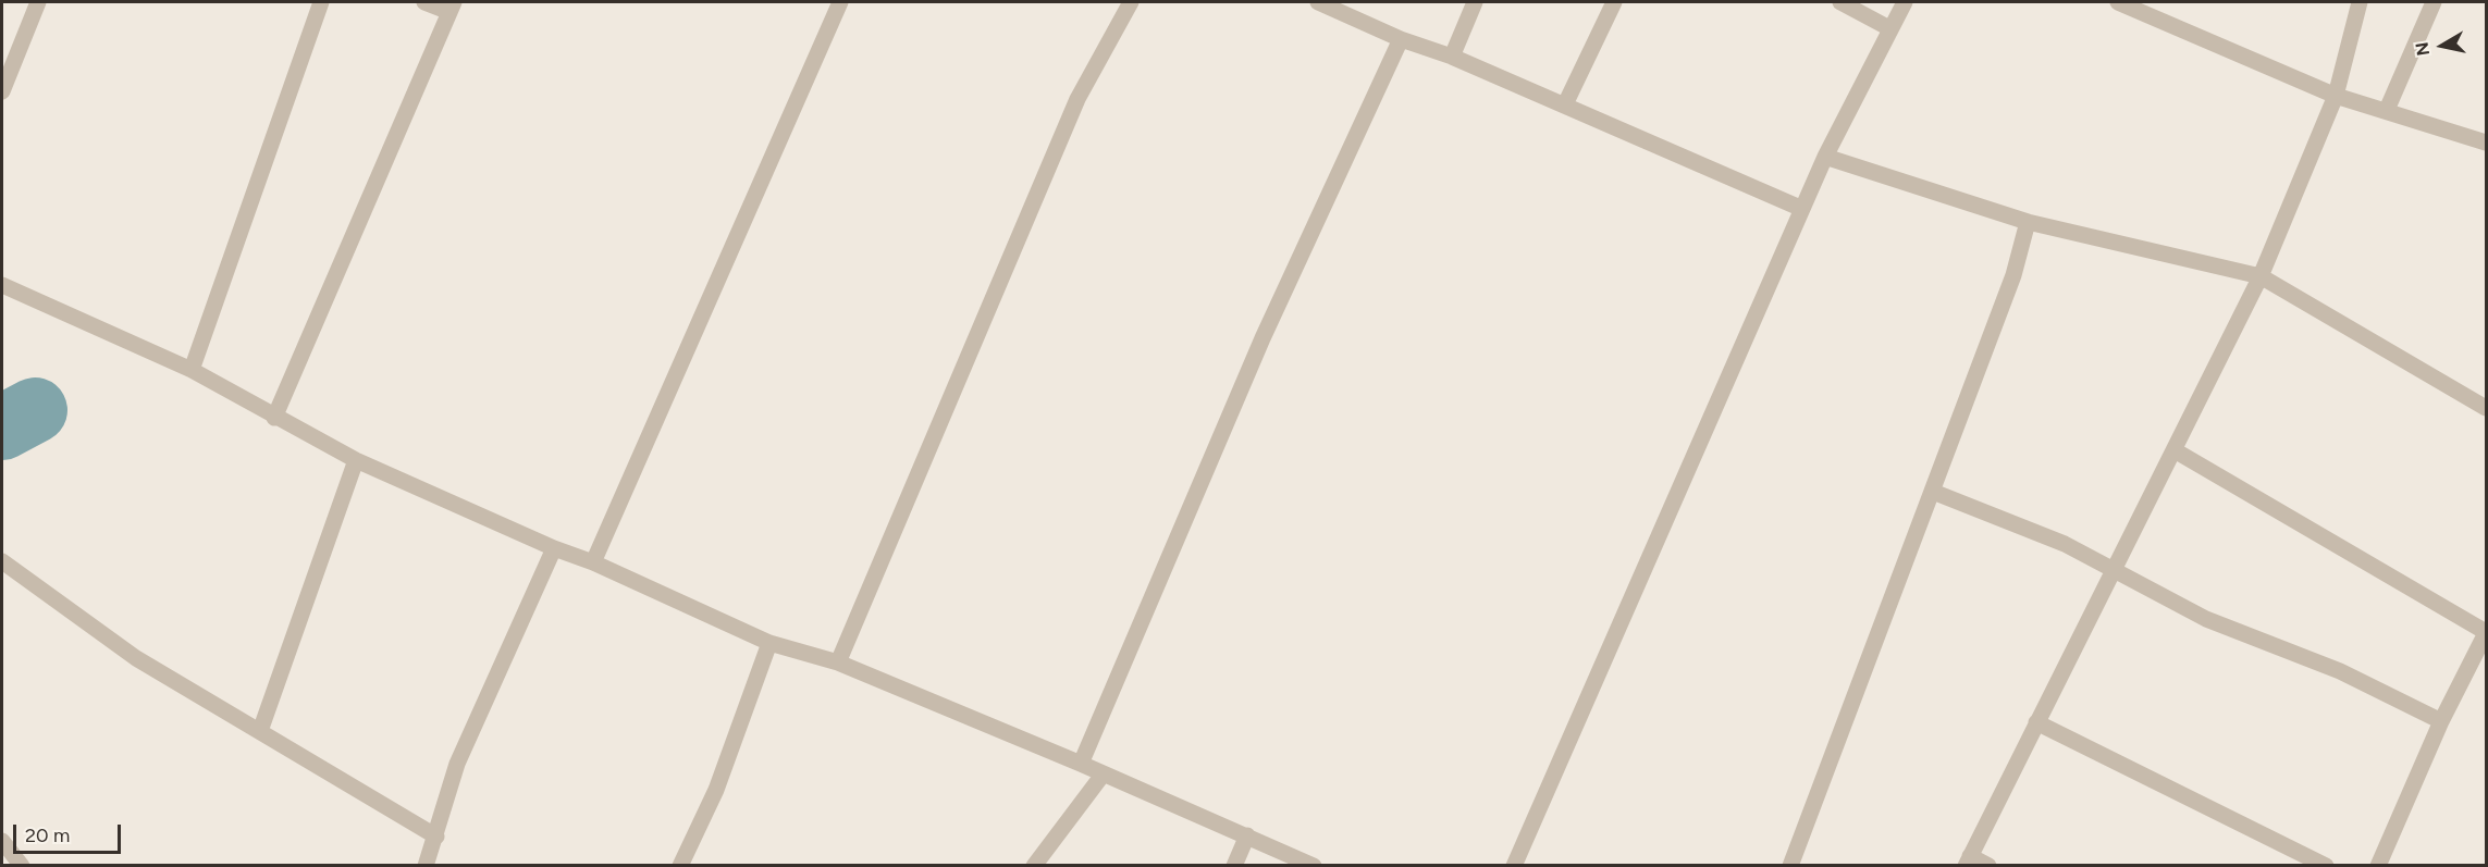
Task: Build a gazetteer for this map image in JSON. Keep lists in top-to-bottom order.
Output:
{
  "scale_bar": "20 m",
  "north": "left"
}
